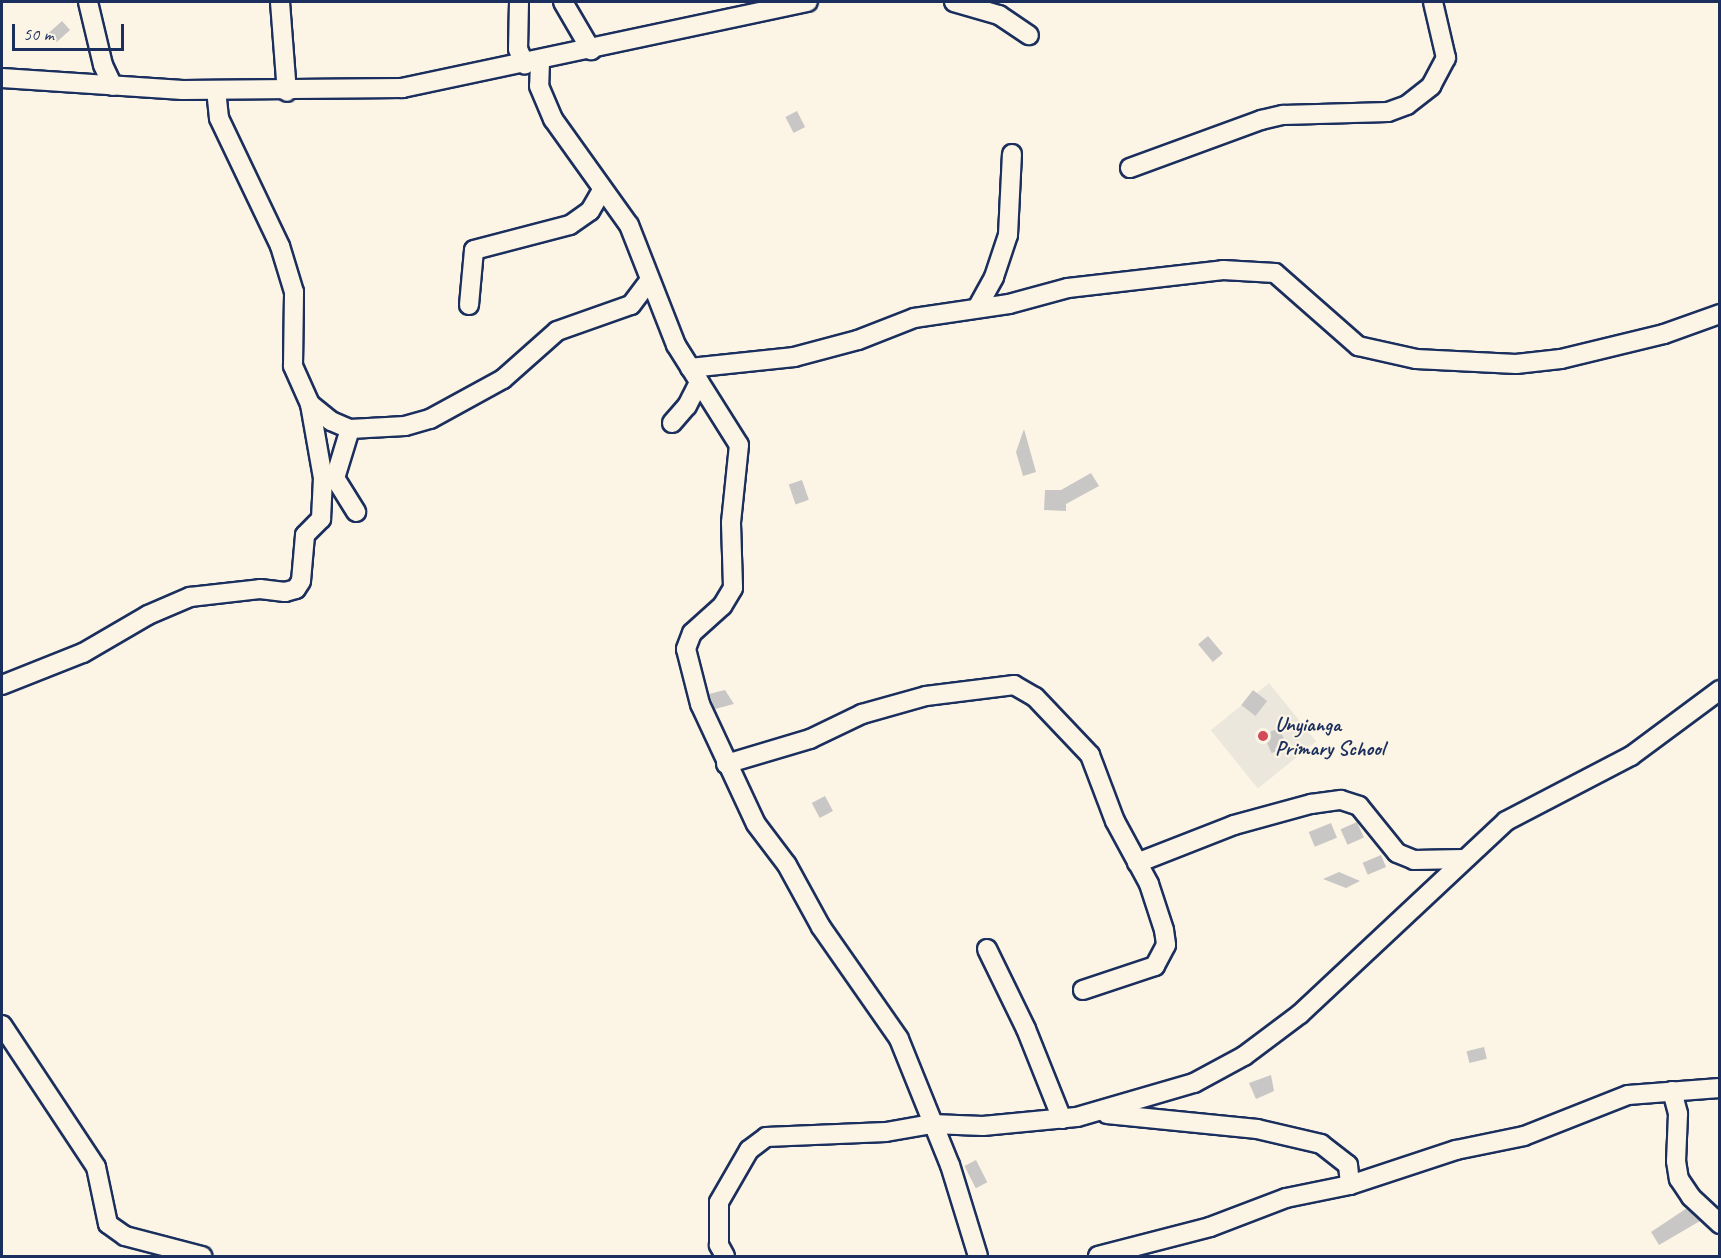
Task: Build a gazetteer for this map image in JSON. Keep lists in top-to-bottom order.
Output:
{
  "places": ["Unyianga Primary School"],
  "scale_bar": "50 m"
}
